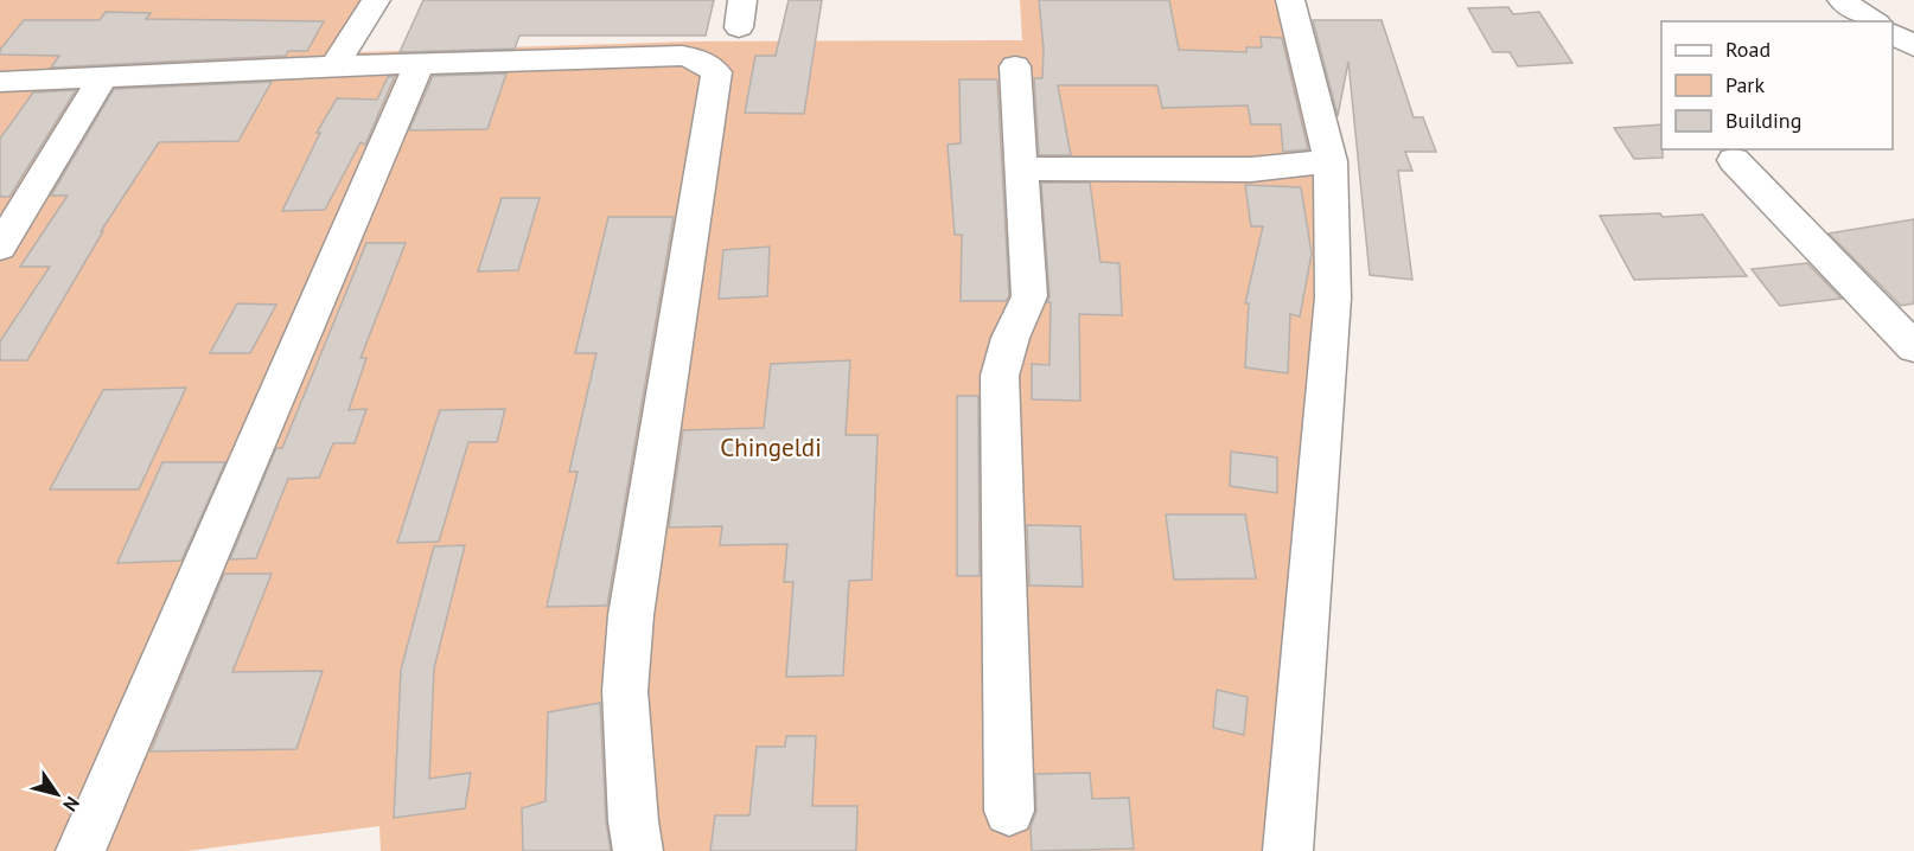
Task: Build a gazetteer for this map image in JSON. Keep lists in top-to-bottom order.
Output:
{
  "parks": ["Chingeldi"],
  "legend": ["Road", "Park", "Building"],
  "north": "bottom right"
}
